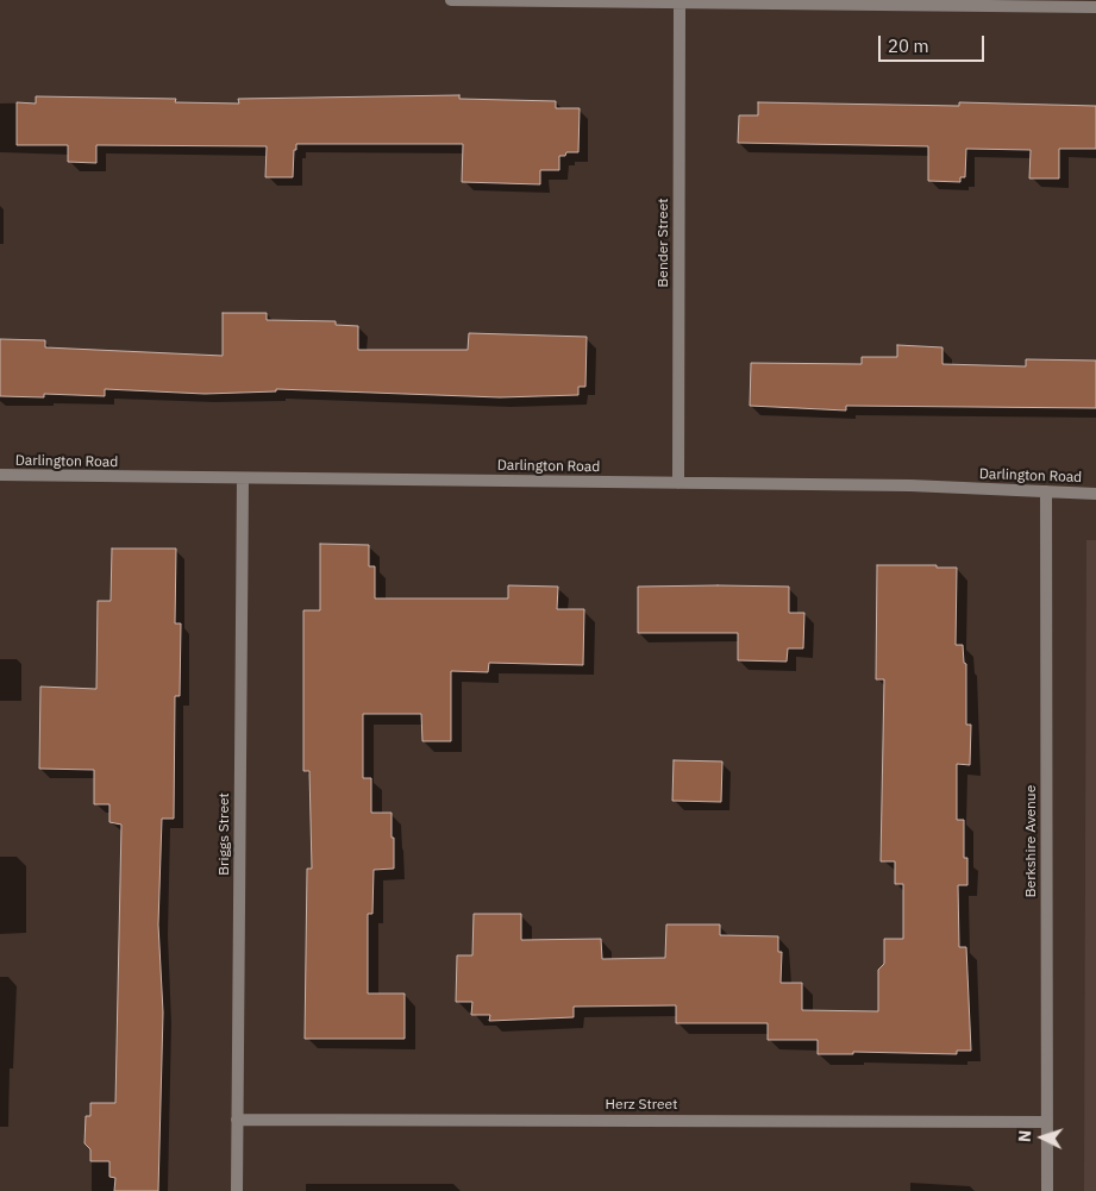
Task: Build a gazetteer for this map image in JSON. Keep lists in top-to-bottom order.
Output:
{
  "streets": {
    "street": [
      "Bender Street",
      "Darlington Road",
      "Briggs Street",
      "Berkshire Avenue",
      "Herz Street"
    ]
  },
  "crossings": [
    ["Bender Street", "Darlington Road"],
    ["Darlington Road", "Briggs Street"],
    ["Darlington Road", "Berkshire Avenue"],
    ["Briggs Street", "Herz Street"],
    ["Berkshire Avenue", "Herz Street"]
  ],
  "scale_bar": "20 m",
  "north": "left"
}
